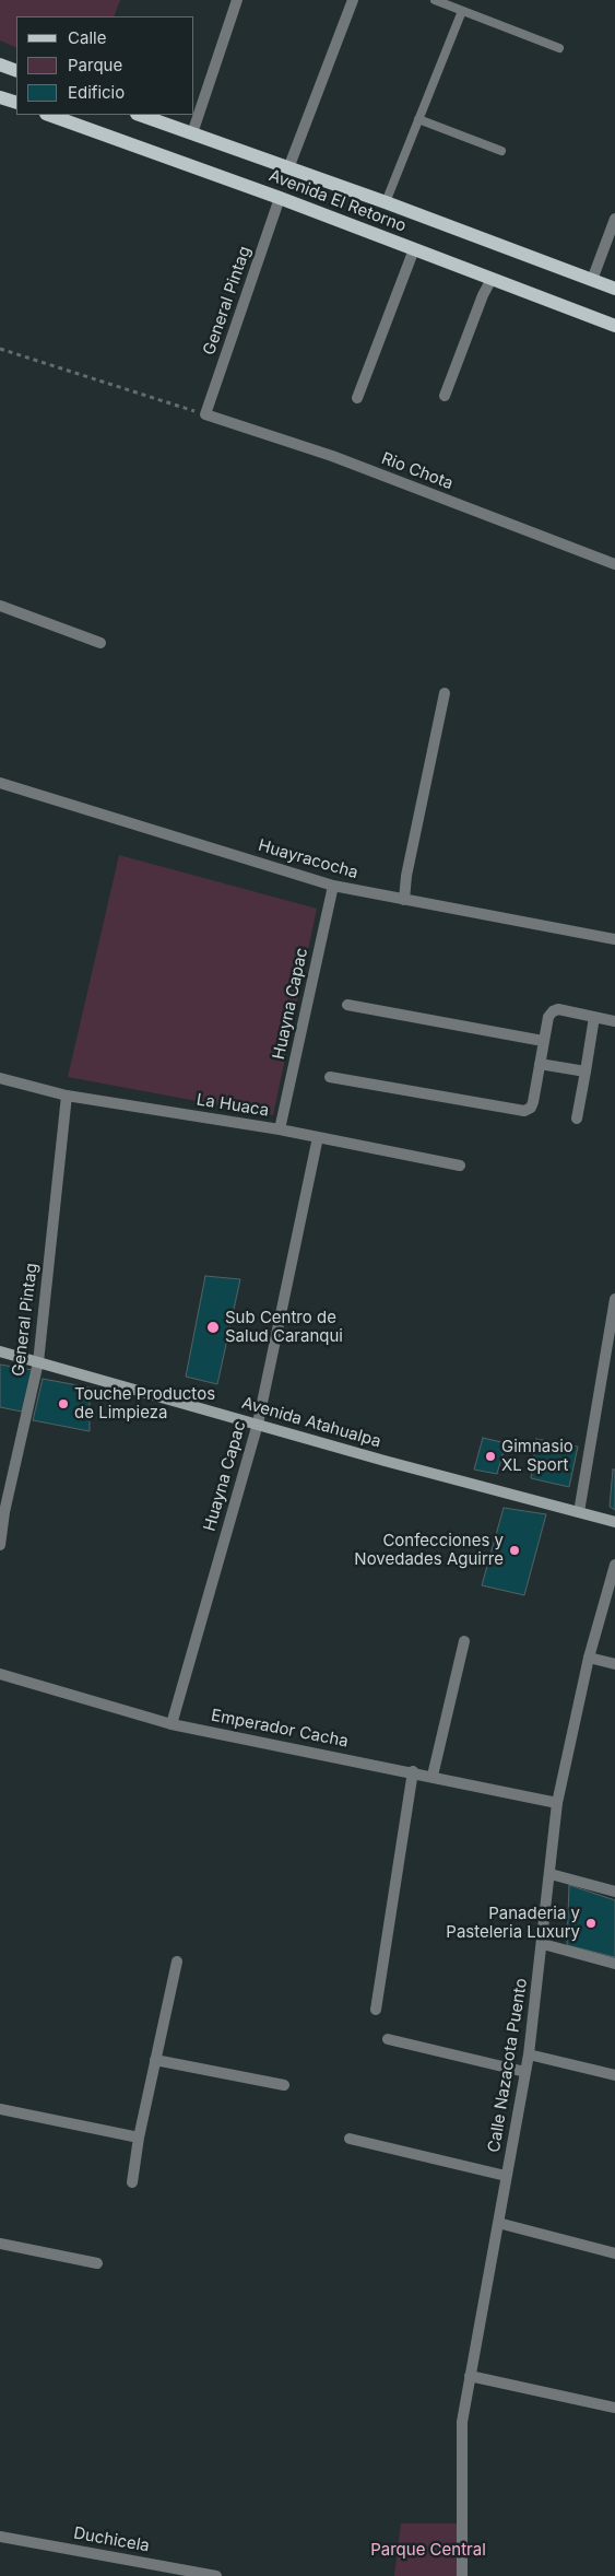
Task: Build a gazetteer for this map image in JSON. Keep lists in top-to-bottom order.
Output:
{
  "streets": {
    "main road": ["Avenida El Retorno", "Avenida Atahualpa"],
    "street": [
      "General Pintag",
      "Rio Chota",
      "Huayracocha",
      "Huayna Capac",
      "La Huaca",
      "Emperador Cacha",
      "Calle Nazacota Puento",
      "Duchicela"
    ]
  },
  "crossings": [
    ["Avenida El Retorno", "General Pintag"],
    ["General Pintag", "Rio Chota"],
    ["General Pintag", "La Huaca"],
    ["General Pintag", "Avenida Atahualpa"],
    ["Huayracocha", "Huayna Capac"],
    ["Huayna Capac", "La Huaca"],
    ["Huayna Capac", "Avenida Atahualpa"],
    ["Huayna Capac", "Emperador Cacha"],
    ["Emperador Cacha", "Calle Nazacota Puento"]
  ],
  "parks": ["Parque Central"],
  "places": [
    "Sub Centro de Salud Caranqui",
    "Touche Productos de Limpieza",
    "Gimnasio XL Sport",
    "Confecciones y Novedades Aguirre",
    "Panaderia y Pasteleria Luxury"
  ],
  "legend": ["Calle", "Parque", "Edificio"]
}
